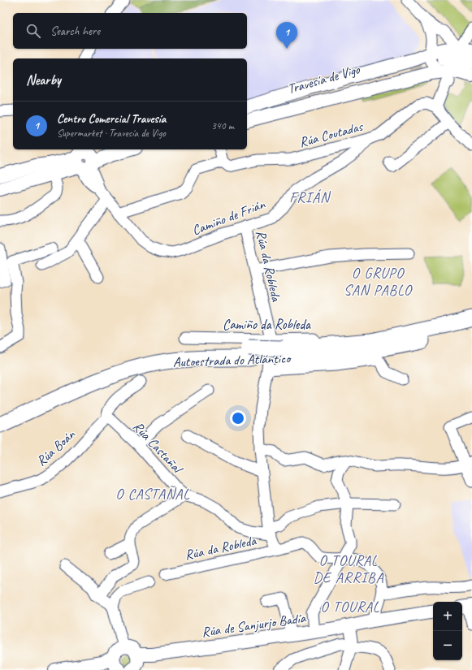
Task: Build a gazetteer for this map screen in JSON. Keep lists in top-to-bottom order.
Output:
{
  "streets": {
    "highway": ["Autoestrada do Atlántico"],
    "main road": ["Travesía de Vigo", "Rúa de Sanjurjo Badía"],
    "street": [
      "Rúa Coutadas",
      "Camiño de Frián",
      "Rúa da Robleda",
      "Camiño da Robleda",
      "Rúa Castañal",
      "Rúa Boán"
    ]
  },
  "crossings": [
    ["Rúa Coutadas", "Camiño de Frián"],
    ["Camiño de Frián", "Rúa da Robleda"],
    ["Rúa da Robleda", "Camiño da Robleda"],
    ["Rúa da Robleda", "Rúa Castañal"],
    ["Rúa da Robleda", "Rúa de Sanjurjo Badía"],
    ["Rúa Castañal", "Rúa Boán"]
  ],
  "districts": [
    "FRIÁN",
    "O GRUPO SAN PABLO",
    "O CASTAÑAL",
    "O TOURAL DE ARRIBA",
    "O TOURAL"
  ],
  "page": {
    "search": "Search here",
    "pins": "1",
    "heading": "Nearby",
    "list": [
      {
        "mark": "1",
        "name": "Centro Comercial Travesía",
        "note": "Supermarket · Travesía de Vigo",
        "value": "340 m"
      }
    ],
    "map_buttons": ["+", "−"]
  }
}
